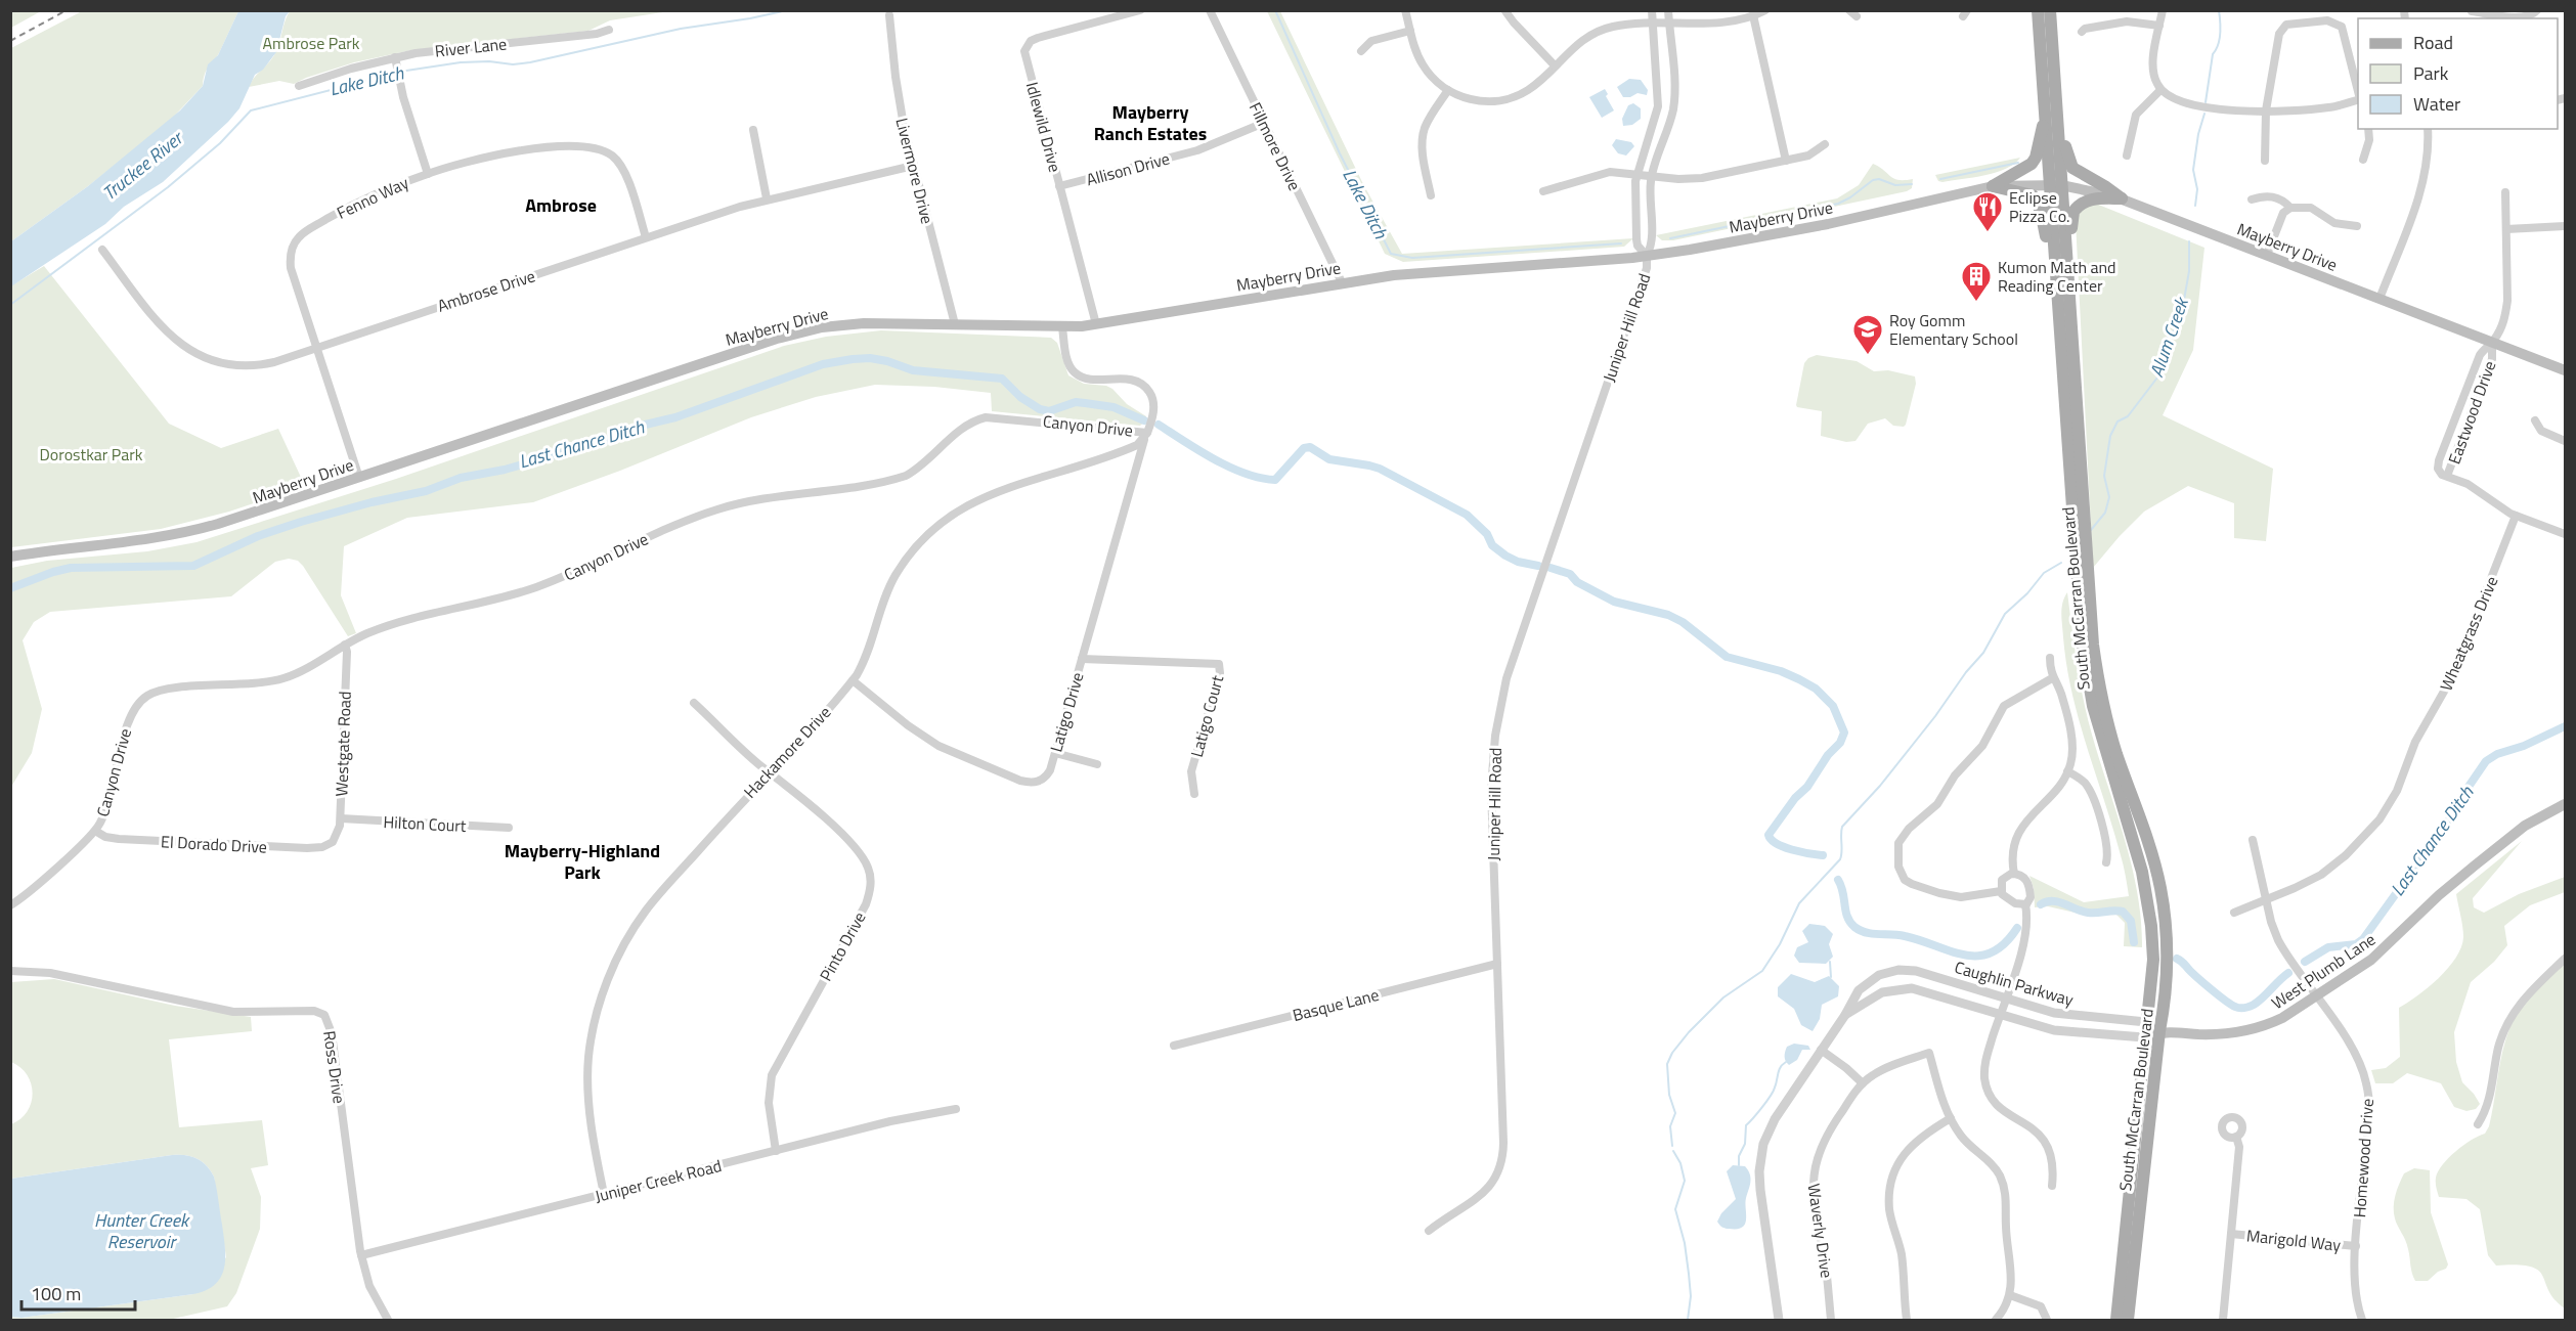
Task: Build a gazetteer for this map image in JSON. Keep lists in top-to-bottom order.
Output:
{
  "streets": {
    "main road": [
      "Mayberry Drive",
      "South McCarran Boulevard",
      "West Plumb Lane",
      "Caughlin Parkway"
    ],
    "street": [
      "River Lane",
      "Idlewild Drive",
      "Fillmore Drive",
      "Allison Drive",
      "Livermore Drive",
      "Fenno Way",
      "Ambrose Drive",
      "Juniper Hill Road",
      "Eastwood Drive",
      "Canyon Drive",
      "Wheatgrass Drive",
      "Latigo Drive",
      "Latigo Court",
      "Westgate Road",
      "Hackamore Drive",
      "Hilton Court",
      "El Dorado Drive",
      "Pinto Drive",
      "Basque Lane",
      "Ross Drive",
      "Homewood Drive",
      "Juniper Creek Road",
      "Waverly Drive",
      "Marigold Way"
    ]
  },
  "crossings": [
    ["Idlewild Drive", "Allison Drive"],
    ["Idlewild Drive", "Mayberry Drive"],
    ["Fillmore Drive", "Allison Drive"],
    ["Fillmore Drive", "Mayberry Drive"],
    ["Livermore Drive", "Mayberry Drive"],
    ["Livermore Drive", "Ambrose Drive"],
    ["Fenno Way", "Mayberry Drive"],
    ["Fenno Way", "Ambrose Drive"],
    ["Mayberry Drive", "Juniper Hill Road"],
    ["Mayberry Drive", "Eastwood Drive"],
    ["Mayberry Drive", "Canyon Drive"],
    ["Mayberry Drive", "South McCarran Boulevard"],
    ["Juniper Hill Road", "Basque Lane"],
    ["Canyon Drive", "Latigo Drive"],
    ["Canyon Drive", "Westgate Road"],
    ["Canyon Drive", "Hackamore Drive"],
    ["Canyon Drive", "El Dorado Drive"],
    ["South McCarran Boulevard", "West Plumb Lane"],
    ["South McCarran Boulevard", "Caughlin Parkway"],
    ["Wheatgrass Drive", "Homewood Drive"],
    ["Latigo Drive", "Latigo Court"],
    ["Latigo Drive", "Hackamore Drive"],
    ["Westgate Road", "Hilton Court"],
    ["Westgate Road", "El Dorado Drive"],
    ["Hackamore Drive", "Pinto Drive"],
    ["Hackamore Drive", "Juniper Creek Road"],
    ["Pinto Drive", "Juniper Creek Road"],
    ["West Plumb Lane", "Caughlin Parkway"],
    ["West Plumb Lane", "Homewood Drive"],
    ["Ross Drive", "Juniper Creek Road"],
    ["Homewood Drive", "Marigold Way"]
  ],
  "districts": ["Mayberry Ranch Estates", "Ambrose", "Mayberry-Highland Park"],
  "water": [
    "Lake Ditch",
    "Truckee River",
    "Alum Creek",
    "Last Chance Ditch",
    "Hunter Creek Reservoir"
  ],
  "parks": ["Ambrose Park", "Dorostkar Park"],
  "places": {
    "restaurant": ["Eclipse Pizza Co."],
    "building": ["Kumon Math and Reading Center"],
    "school or university": ["Roy Gomm Elementary School"]
  },
  "legend": ["Road", "Park", "Water"],
  "scale_bar": "100 m"
}
